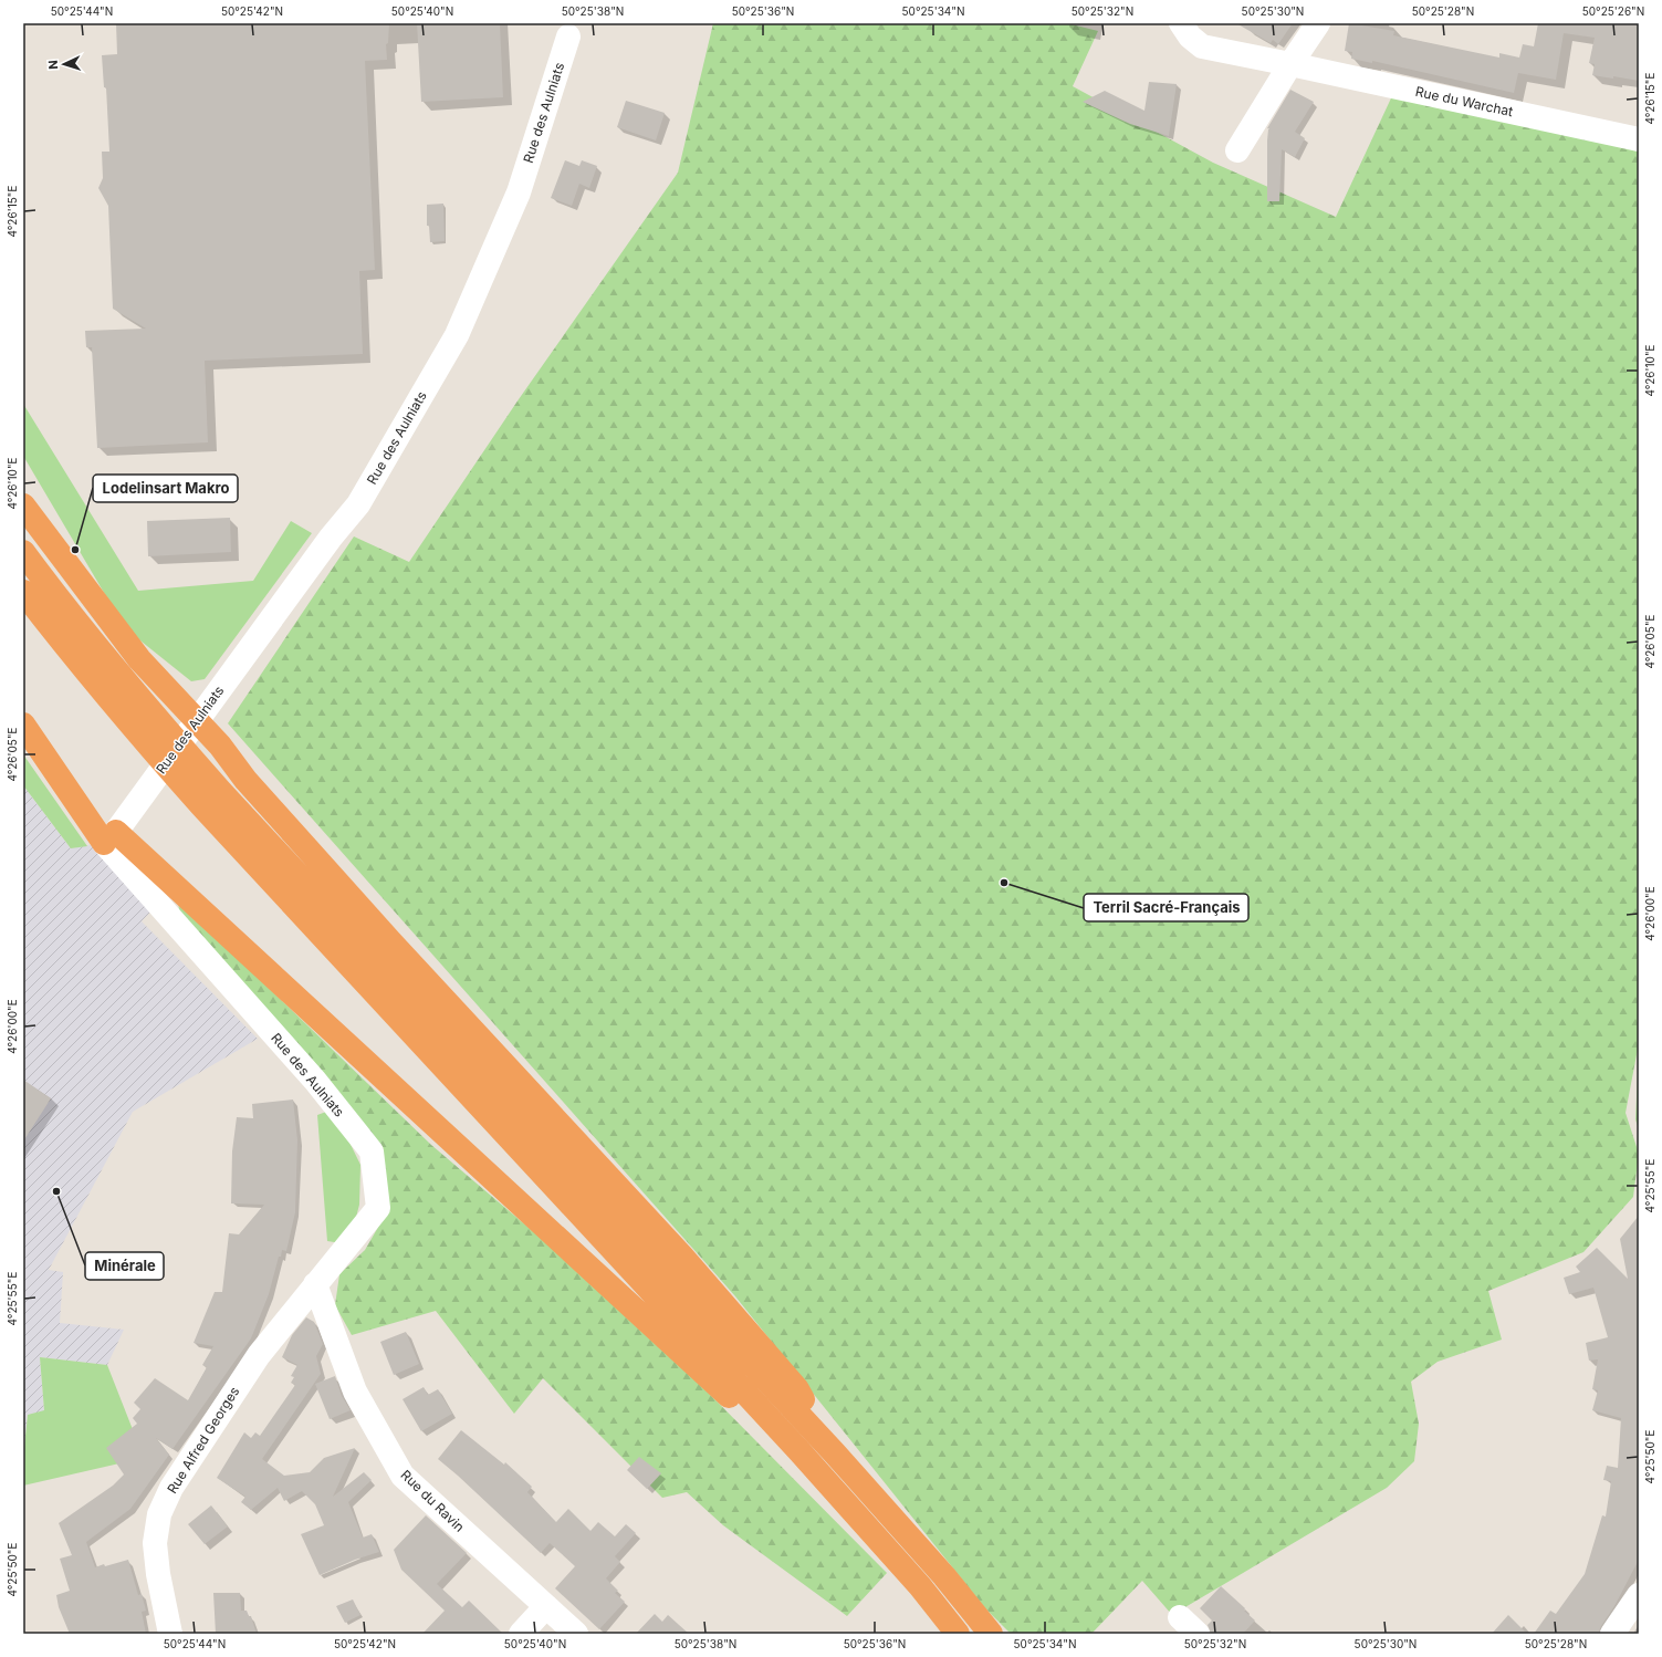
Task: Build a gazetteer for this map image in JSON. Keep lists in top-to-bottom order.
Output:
{
  "streets": {
    "street": [
      "Rue du Warchat",
      "Rue des Aulniats",
      "Rue Alfred Georges",
      "Rue du Ravin"
    ]
  },
  "crossings": [
    ["Rue des Aulniats", "Rue Alfred Georges"],
    ["Rue des Aulniats", "Rue du Ravin"]
  ],
  "places": ["Lodelinsart Makro", "Terril Sacré-Français", "Minérale"],
  "north": "left",
  "coordinates": [
    "50°25'44\"N",
    "50°25'42\"N",
    "50°25'40\"N",
    "50°25'38\"N",
    "50°25'36\"N",
    "50°25'34\"N",
    "50°25'32\"N",
    "50°25'30\"N",
    "50°25'28\"N",
    "50°25'26\"N",
    "4°26'15\"E",
    "4°26'10\"E",
    "4°26'05\"E",
    "4°26'00\"E",
    "4°25'55\"E",
    "4°25'50\"E"
  ]
}
